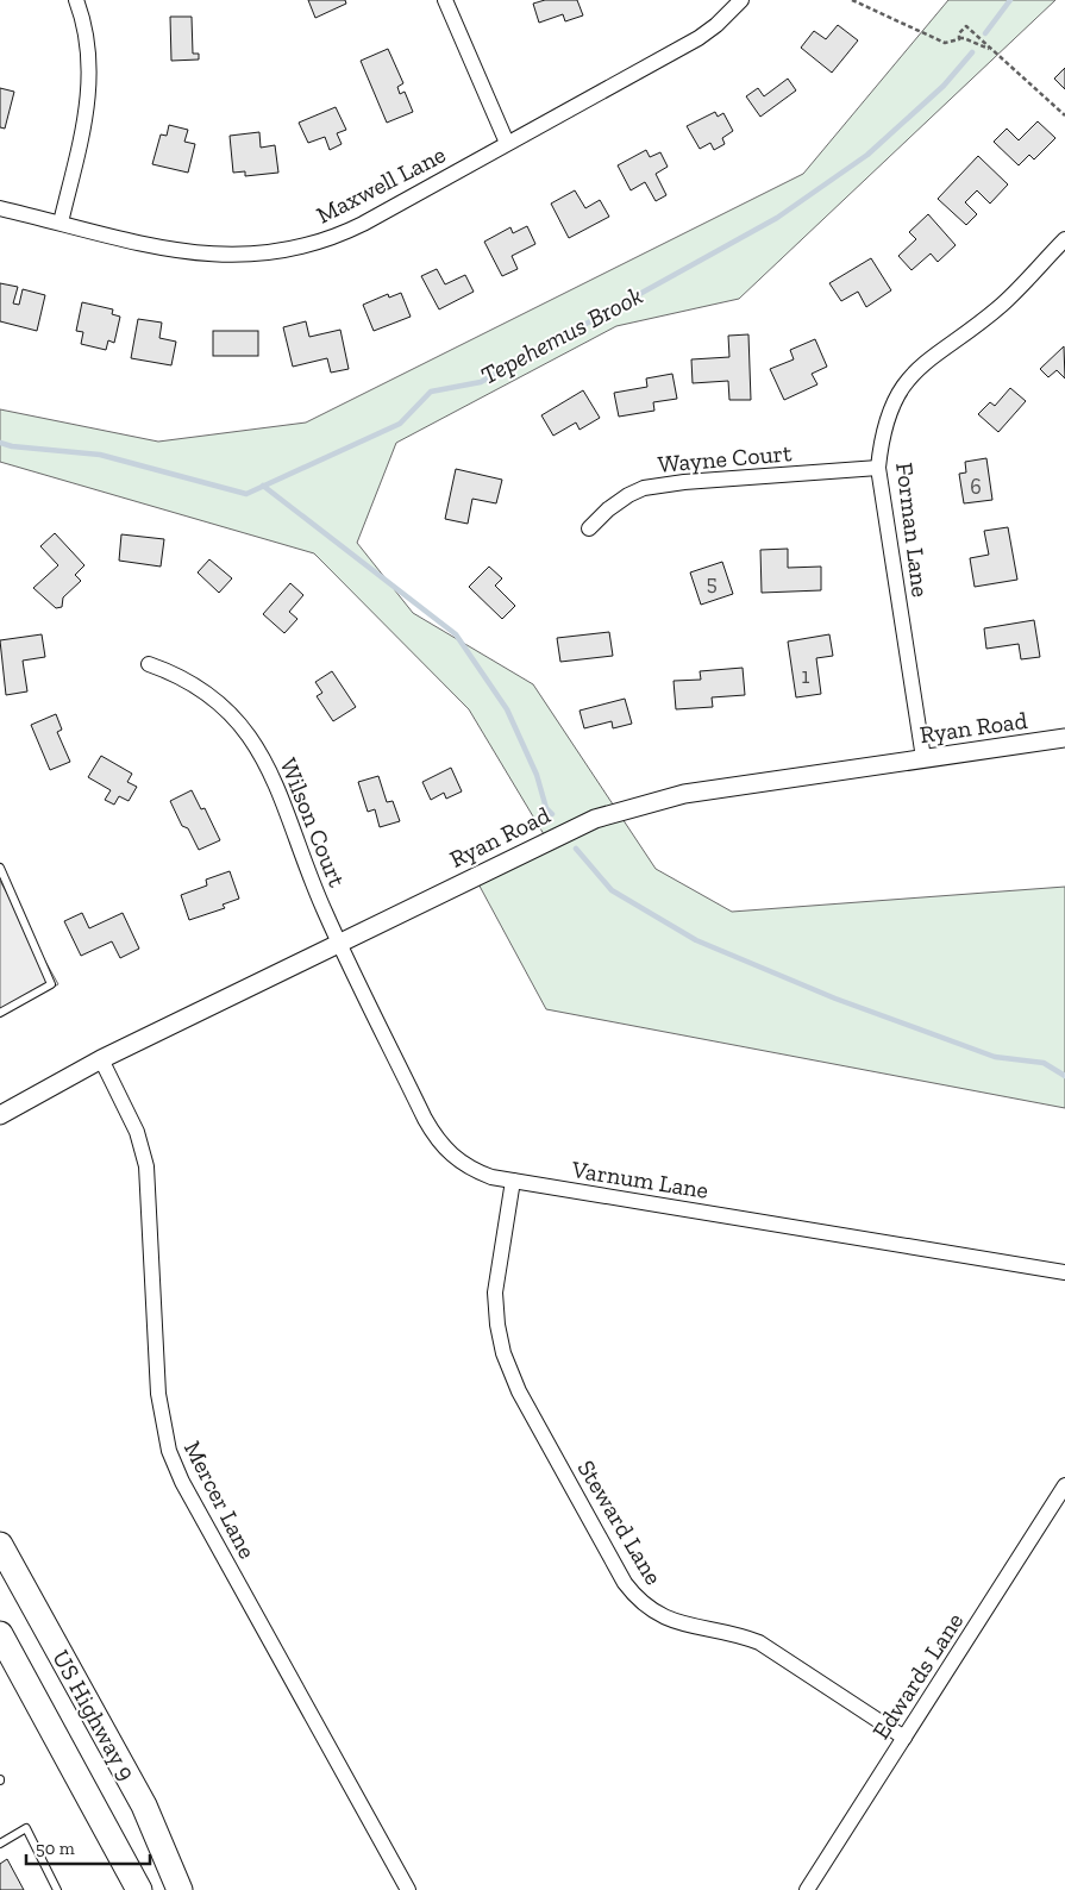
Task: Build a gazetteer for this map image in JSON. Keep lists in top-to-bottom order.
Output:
{
  "streets": {
    "highway": ["US Highway 9"],
    "street": [
      "Maxwell Lane",
      "Wayne Court",
      "Forman Lane",
      "Ryan Road",
      "Wilson Court",
      "Varnum Lane",
      "Mercer Lane",
      "Steward Lane",
      "Edwards Lane"
    ]
  },
  "crossings": [
    ["Wayne Court", "Forman Lane"],
    ["Forman Lane", "Ryan Road"],
    ["Ryan Road", "Wilson Court"],
    ["Ryan Road", "Varnum Lane"],
    ["Ryan Road", "Mercer Lane"],
    ["Wilson Court", "Varnum Lane"],
    ["Varnum Lane", "Steward Lane"],
    ["Steward Lane", "Edwards Lane"]
  ],
  "water": ["Tepehemus Brook"],
  "house_numbers": ["6", "5", "1"],
  "scale_bar": "50 m"
}
